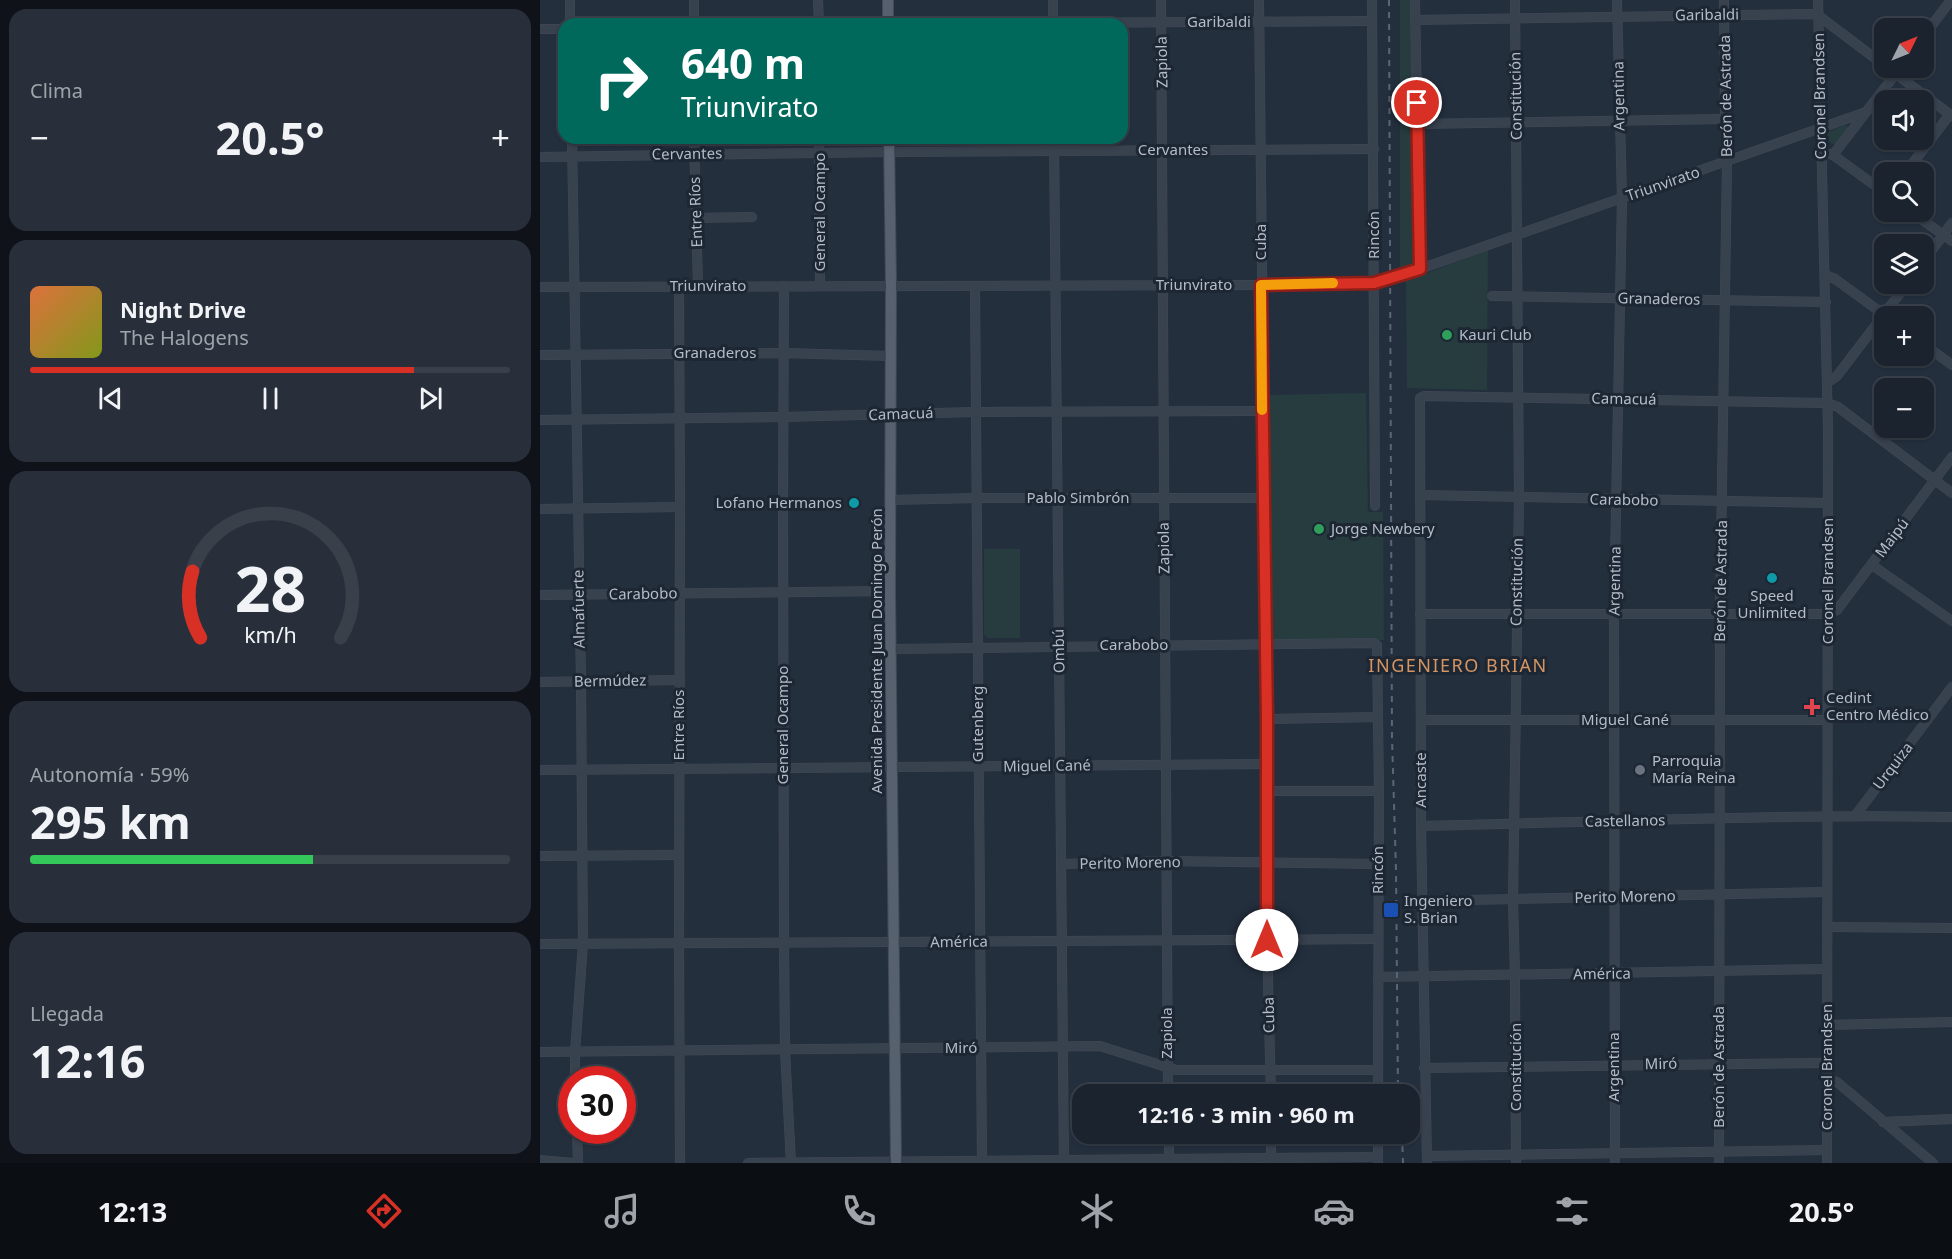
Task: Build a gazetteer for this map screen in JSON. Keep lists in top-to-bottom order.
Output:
{
  "streets": {
    "main road": ["Avenida Presidente Juan Domingo Perón"],
    "street": [
      "Garibaldi",
      "Zapiola",
      "Constitución",
      "Argentina",
      "Berón de Astrada",
      "Coronel Brandsen",
      "Cervantes",
      "Triunvirato",
      "Entre Ríos",
      "General Ocampo",
      "Rincón",
      "Cuba",
      "Granaderos",
      "Camacuá",
      "Pablo Simbrón",
      "Carabobo",
      "Maipú",
      "Almafuerte",
      "Ombú",
      "Bermúdez",
      "Miguel Cané",
      "Gutenberg",
      "Urquiza",
      "Ancaste",
      "Castellanos",
      "Perito Moreno",
      "América",
      "Miró"
    ]
  },
  "crossings": [
    ["Garibaldi", "Zapiola"],
    ["Garibaldi", "Constitución"],
    ["Garibaldi", "Argentina"],
    ["Garibaldi", "Berón de Astrada"],
    ["Garibaldi", "Coronel Brandsen"],
    ["Garibaldi", "Rincón"],
    ["Garibaldi", "Cuba"],
    ["Zapiola", "Cervantes"],
    ["Zapiola", "Triunvirato"],
    ["Zapiola", "Camacuá"],
    ["Zapiola", "Pablo Simbrón"],
    ["Zapiola", "Carabobo"],
    ["Zapiola", "Miguel Cané"],
    ["Zapiola", "Perito Moreno"],
    ["Zapiola", "América"],
    ["Zapiola", "Miró"],
    ["Constitución", "Triunvirato"],
    ["Constitución", "Granaderos"],
    ["Constitución", "Camacuá"],
    ["Constitución", "Carabobo"],
    ["Constitución", "Miguel Cané"],
    ["Constitución", "Castellanos"],
    ["Constitución", "Perito Moreno"],
    ["Constitución", "América"],
    ["Constitución", "Miró"],
    ["Argentina", "Triunvirato"],
    ["Argentina", "Granaderos"],
    ["Argentina", "Camacuá"],
    ["Argentina", "Carabobo"],
    ["Argentina", "Miguel Cané"],
    ["Argentina", "Castellanos"],
    ["Argentina", "Perito Moreno"],
    ["Argentina", "América"],
    ["Argentina", "Miró"],
    ["Berón de Astrada", "Triunvirato"],
    ["Berón de Astrada", "Granaderos"],
    ["Berón de Astrada", "Camacuá"],
    ["Berón de Astrada", "Carabobo"],
    ["Berón de Astrada", "Miguel Cané"],
    ["Berón de Astrada", "Castellanos"],
    ["Berón de Astrada", "Perito Moreno"],
    ["Berón de Astrada", "América"],
    ["Berón de Astrada", "Miró"],
    ["Coronel Brandsen", "Triunvirato"],
    ["Coronel Brandsen", "Granaderos"],
    ["Coronel Brandsen", "Camacuá"],
    ["Coronel Brandsen", "Carabobo"],
    ["Coronel Brandsen", "Maipú"],
    ["Coronel Brandsen", "Miguel Cané"],
    ["Coronel Brandsen", "Castellanos"],
    ["Coronel Brandsen", "Perito Moreno"],
    ["Coronel Brandsen", "América"],
    ["Coronel Brandsen", "Miró"],
    ["Cervantes", "Entre Ríos"],
    ["Cervantes", "General Ocampo"],
    ["Cervantes", "Rincón"],
    ["Cervantes", "Cuba"],
    ["Cervantes", "Almafuerte"],
    ["Cervantes", "Avenida Presidente Juan Domingo Perón"],
    ["Cervantes", "Ombú"],
    ["Triunvirato", "Entre Ríos"],
    ["Triunvirato", "General Ocampo"],
    ["Triunvirato", "Rincón"],
    ["Triunvirato", "Cuba"],
    ["Triunvirato", "Almafuerte"],
    ["Triunvirato", "Avenida Presidente Juan Domingo Perón"],
    ["Triunvirato", "Ombú"],
    ["Triunvirato", "Gutenberg"],
    ["Entre Ríos", "Granaderos"],
    ["Entre Ríos", "Camacuá"],
    ["Entre Ríos", "Carabobo"],
    ["Entre Ríos", "Bermúdez"],
    ["Entre Ríos", "Miguel Cané"],
    ["Entre Ríos", "América"],
    ["Entre Ríos", "Miró"],
    ["General Ocampo", "Granaderos"],
    ["General Ocampo", "Camacuá"],
    ["General Ocampo", "Carabobo"],
    ["General Ocampo", "Miguel Cané"],
    ["General Ocampo", "América"],
    ["General Ocampo", "Miró"],
    ["Rincón", "Carabobo"],
    ["Rincón", "Perito Moreno"],
    ["Rincón", "América"],
    ["Rincón", "Miró"],
    ["Cuba", "Camacuá"],
    ["Cuba", "Pablo Simbrón"],
    ["Cuba", "Carabobo"],
    ["Cuba", "Miguel Cané"],
    ["Cuba", "Perito Moreno"],
    ["Cuba", "América"],
    ["Cuba", "Miró"],
    ["Granaderos", "Almafuerte"],
    ["Granaderos", "Avenida Presidente Juan Domingo Perón"],
    ["Camacuá", "Almafuerte"],
    ["Camacuá", "Avenida Presidente Juan Domingo Perón"],
    ["Camacuá", "Ombú"],
    ["Camacuá", "Gutenberg"],
    ["Camacuá", "Ancaste"],
    ["Pablo Simbrón", "Avenida Presidente Juan Domingo Perón"],
    ["Pablo Simbrón", "Ombú"],
    ["Pablo Simbrón", "Gutenberg"],
    ["Carabobo", "Almafuerte"],
    ["Carabobo", "Avenida Presidente Juan Domingo Perón"],
    ["Carabobo", "Ombú"],
    ["Carabobo", "Gutenberg"],
    ["Carabobo", "Ancaste"],
    ["Almafuerte", "Bermúdez"],
    ["Almafuerte", "Miguel Cané"],
    ["Almafuerte", "América"],
    ["Almafuerte", "Miró"],
    ["Avenida Presidente Juan Domingo Perón", "Miguel Cané"],
    ["Avenida Presidente Juan Domingo Perón", "América"],
    ["Avenida Presidente Juan Domingo Perón", "Miró"],
    ["Ombú", "Miguel Cané"],
    ["Ombú", "Perito Moreno"],
    ["Ombú", "América"],
    ["Ombú", "Miró"],
    ["Miguel Cané", "Gutenberg"],
    ["Miguel Cané", "Ancaste"],
    ["Gutenberg", "América"],
    ["Gutenberg", "Miró"],
    ["Urquiza", "Castellanos"],
    ["Ancaste", "Castellanos"],
    ["Ancaste", "Perito Moreno"],
    ["Ancaste", "América"],
    ["Ancaste", "Miró"]
  ],
  "districts": ["INGENIERO BRIAN"],
  "places": {
    "other": [
      "Kauri Club",
      "Lofano Hermanos",
      "Jorge Newbery",
      "Speed Unlimited",
      "Parroquia María Reina"
    ],
    "health": ["Cedint Centro Médico"],
    "transit": ["Ingeniero S. Brian"]
  },
  "north": "top right",
  "page": {
    "tile": [
      "Clima",
      ["Autonomía · 59%", "295 km"],
      ["Llegada", "12:16"]
    ],
    "map_buttons": ["+", "−"],
    "turn": ["640 m", "Triunvirato"],
    "heat": ["−", "20.5°", "+"],
    "song": ["Night Drive", "The Halogens"],
    "limit": "30",
    "trip": "12:16 · 3 min · 960 m",
    "tabs": ["12:13", "20.5°"],
    "gauge": ["28", "km/h"]
  }
}
